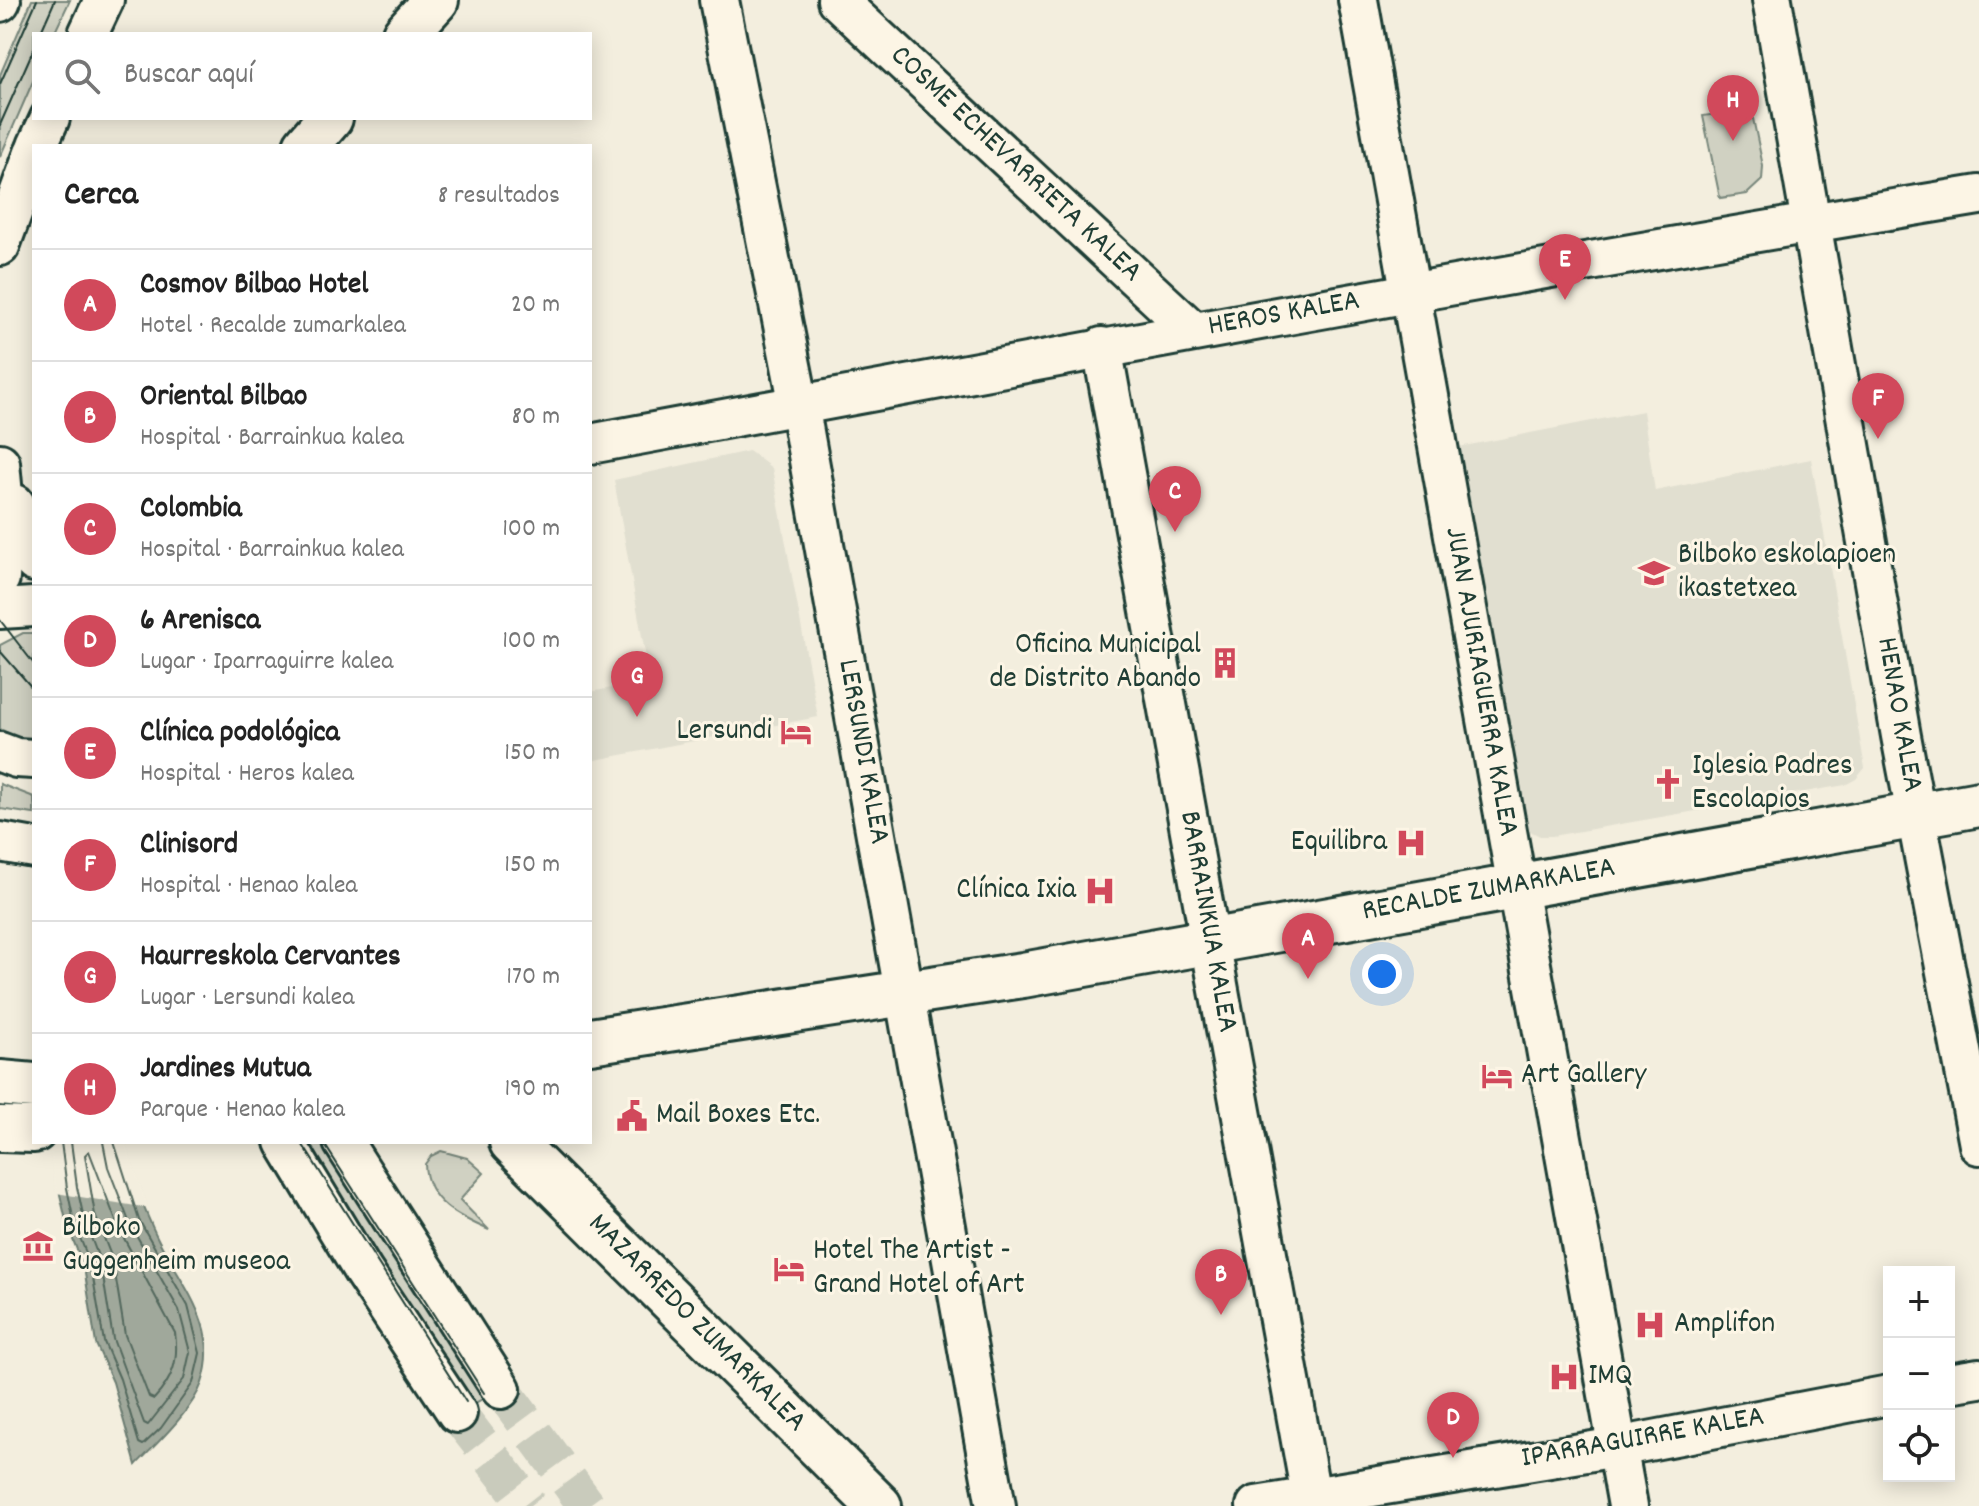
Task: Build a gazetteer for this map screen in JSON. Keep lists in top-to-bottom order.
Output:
{
  "streets": {
    "main road": ["RECALDE ZUMARKALEA", "MAZARREDO ZUMARKALEA"],
    "street": [
      "COSME ECHEVARRIETA KALEA",
      "HEROS KALEA",
      "JUAN AJURIAGUERRA KALEA",
      "HENAO KALEA",
      "LERSUNDI KALEA",
      "BARRAINKUA KALEA",
      "IPARRAGUIRRE KALEA"
    ]
  },
  "crossings": [
    ["COSME ECHEVARRIETA KALEA", "HEROS KALEA"],
    ["HEROS KALEA", "JUAN AJURIAGUERRA KALEA"],
    ["HEROS KALEA", "HENAO KALEA"],
    ["HEROS KALEA", "LERSUNDI KALEA"],
    ["HEROS KALEA", "BARRAINKUA KALEA"],
    ["JUAN AJURIAGUERRA KALEA", "RECALDE ZUMARKALEA"],
    ["JUAN AJURIAGUERRA KALEA", "IPARRAGUIRRE KALEA"],
    ["HENAO KALEA", "RECALDE ZUMARKALEA"],
    ["LERSUNDI KALEA", "RECALDE ZUMARKALEA"],
    ["RECALDE ZUMARKALEA", "BARRAINKUA KALEA"],
    ["BARRAINKUA KALEA", "IPARRAGUIRRE KALEA"]
  ],
  "places": {
    "school or university": ["Bilboko eskolapioen ikastetxea"],
    "building": ["Oficina Municipal de Distrito Abando"],
    "hotel": ["Lersundi", "Art Gallery", "Hotel The Artist - Grand Hotel of Art"],
    "church": ["Iglesia Padres Escolapios"],
    "hospital": [
      "Equilibra",
      "Clínica Ixia",
      "Amplifon",
      "IMQ"
    ],
    "public building": ["Mail Boxes Etc."],
    "museum": ["Bilboko Guggenheim museoa"]
  },
  "page": {
    "search": "Buscar aquí",
    "pins": [
      "H",
      "E",
      "F",
      "C",
      "G",
      "A",
      "B",
      "D"
    ],
    "heading": ["Cerca", "8 resultados"],
    "list": [
      {
        "mark": "A",
        "name": "Cosmov Bilbao Hotel",
        "note": "Hotel · Recalde zumarkalea",
        "value": "20 m"
      },
      {
        "mark": "B",
        "name": "Oriental Bilbao",
        "note": "Hospital · Barrainkua kalea",
        "value": "80 m"
      },
      {
        "mark": "C",
        "name": "Colombia",
        "note": "Hospital · Barrainkua kalea",
        "value": "100 m"
      },
      {
        "mark": "D",
        "name": "6 Arenisca",
        "note": "Lugar · Iparraguirre kalea",
        "value": "100 m"
      },
      {
        "mark": "E",
        "name": "Clínica podológica",
        "note": "Hospital · Heros kalea",
        "value": "150 m"
      },
      {
        "mark": "F",
        "name": "Clinisord",
        "note": "Hospital · Henao kalea",
        "value": "150 m"
      },
      {
        "mark": "G",
        "name": "Haurreskola Cervantes",
        "note": "Lugar · Lersundi kalea",
        "value": "170 m"
      },
      {
        "mark": "H",
        "name": "Jardines Mutua",
        "note": "Parque · Henao kalea",
        "value": "190 m"
      }
    ],
    "map_buttons": ["+", "−"]
  }
}
